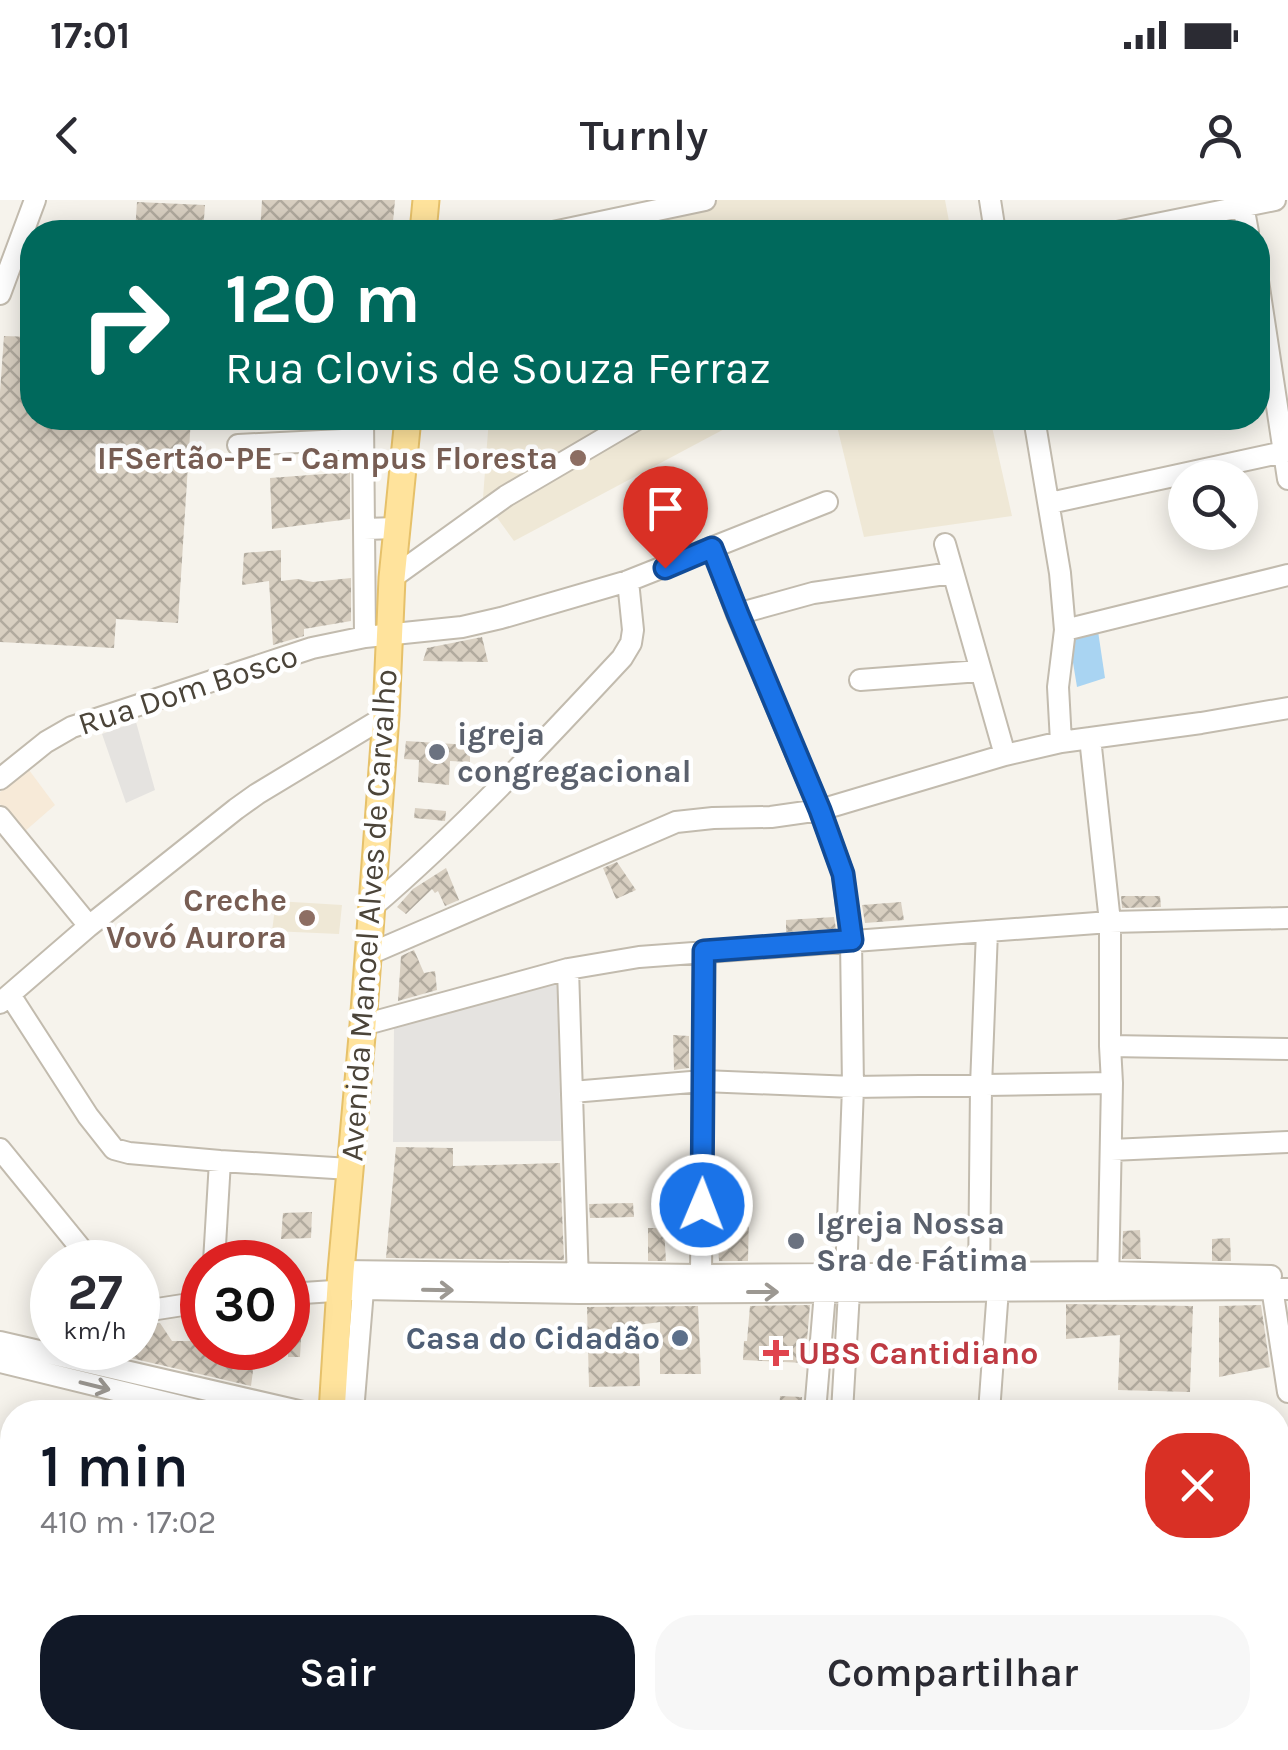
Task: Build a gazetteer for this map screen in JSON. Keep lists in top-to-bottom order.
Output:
{
  "streets": {
    "main road": ["Avenida Manoel Alves de Carvalho"],
    "street": ["Rua Dom Bosco"]
  },
  "crossings": [
    ["Rua Dom Bosco", "Avenida Manoel Alves de Carvalho"]
  ],
  "places": {
    "other": [
      "IFSertão-PE - Campus Floresta",
      "igreja congregacional",
      "Creche Vovó Aurora",
      "Igreja Nossa Srª de Fátima",
      "Casa do Cidadão"
    ],
    "health": ["UBS Cantidiano"]
  },
  "page": {
    "status": "17:01",
    "header": "Turnly",
    "turn": ["120 m", "Rua Clovis de Souza Ferraz"],
    "speed": "27 km/h",
    "limit": "30",
    "heading": ["1 min", "410 m · 17:02"],
    "buttons": ["Sair", "Compartilhar"]
  }
}
